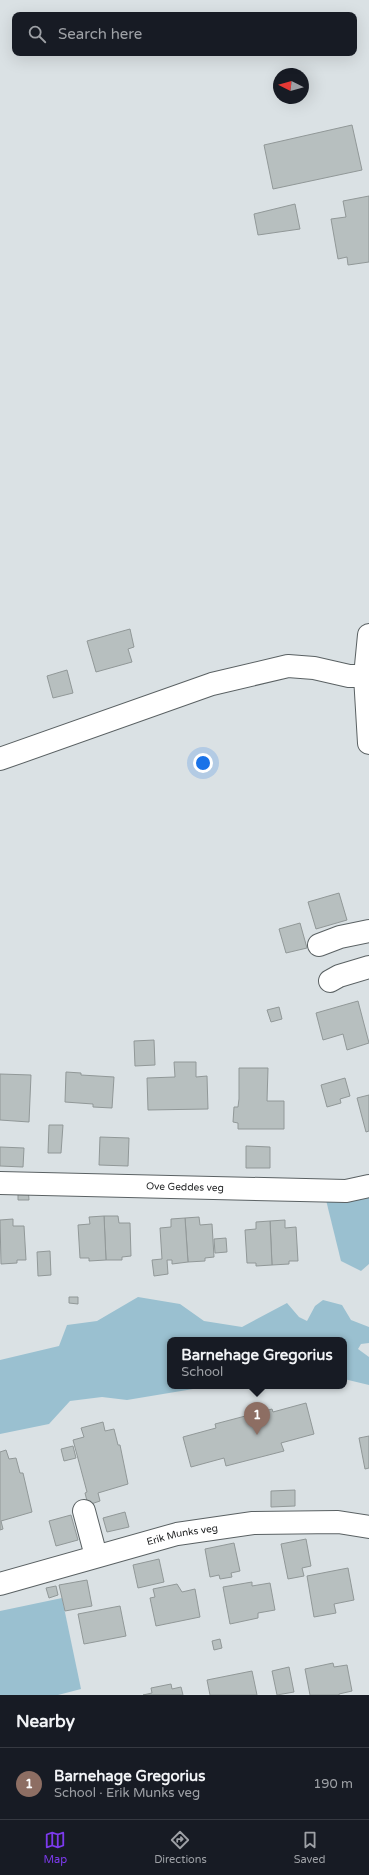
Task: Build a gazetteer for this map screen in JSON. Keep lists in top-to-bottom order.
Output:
{
  "streets": {
    "street": ["Ove Geddes veg", "Erik Munks veg"]
  },
  "north": "left",
  "page": {
    "search": "Search here",
    "popup": ["Barnehage Gregorius", "School"],
    "pins": "1",
    "heading": "Nearby",
    "list": [
      {
        "mark": "1",
        "name": "Barnehage Gregorius",
        "note": "School · Erik Munks veg",
        "value": "190 m"
      }
    ],
    "nav": ["Map", "Directions", "Saved"]
  }
}
